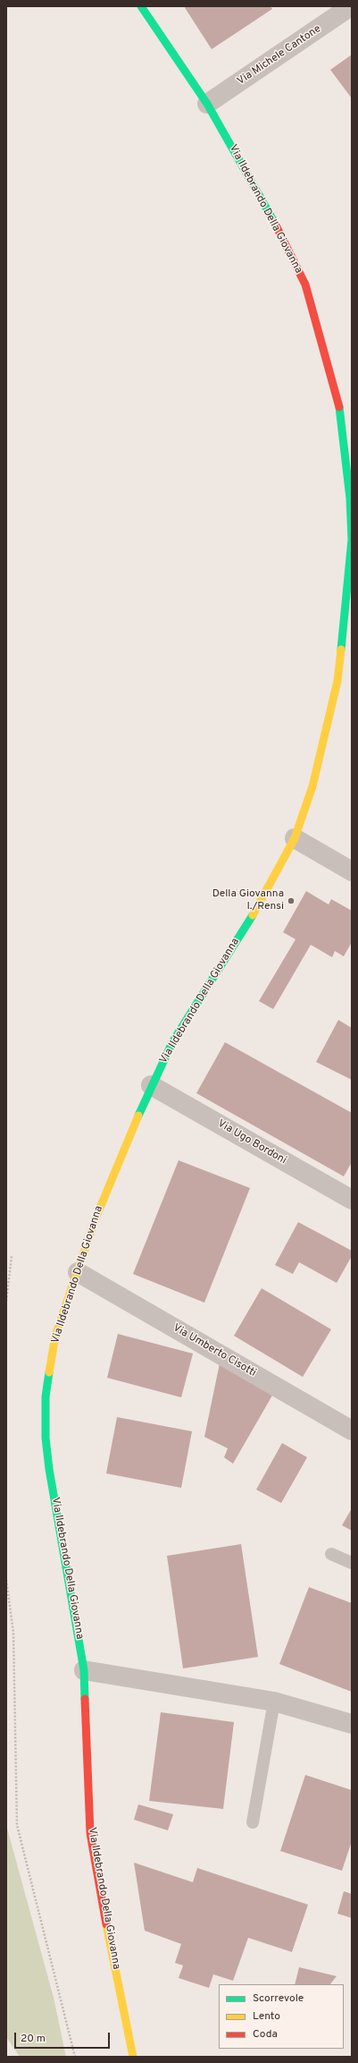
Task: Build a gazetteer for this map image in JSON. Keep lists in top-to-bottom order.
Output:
{
  "streets": {
    "street": [
      "Via Michele Cantone",
      "Via Ildebrando Della Giovanna",
      "Via Ugo Bordoni",
      "Via Umberto Cisotti"
    ]
  },
  "crossings": [
    ["Via Michele Cantone", "Via Ildebrando Della Giovanna"],
    ["Via Ildebrando Della Giovanna", "Via Ugo Bordoni"],
    ["Via Ildebrando Della Giovanna", "Via Umberto Cisotti"]
  ],
  "places": ["Della Giovanna I./Rensi"],
  "legend": ["Scorrevole", "Lento", "Coda"],
  "scale_bar": "20 m"
}
